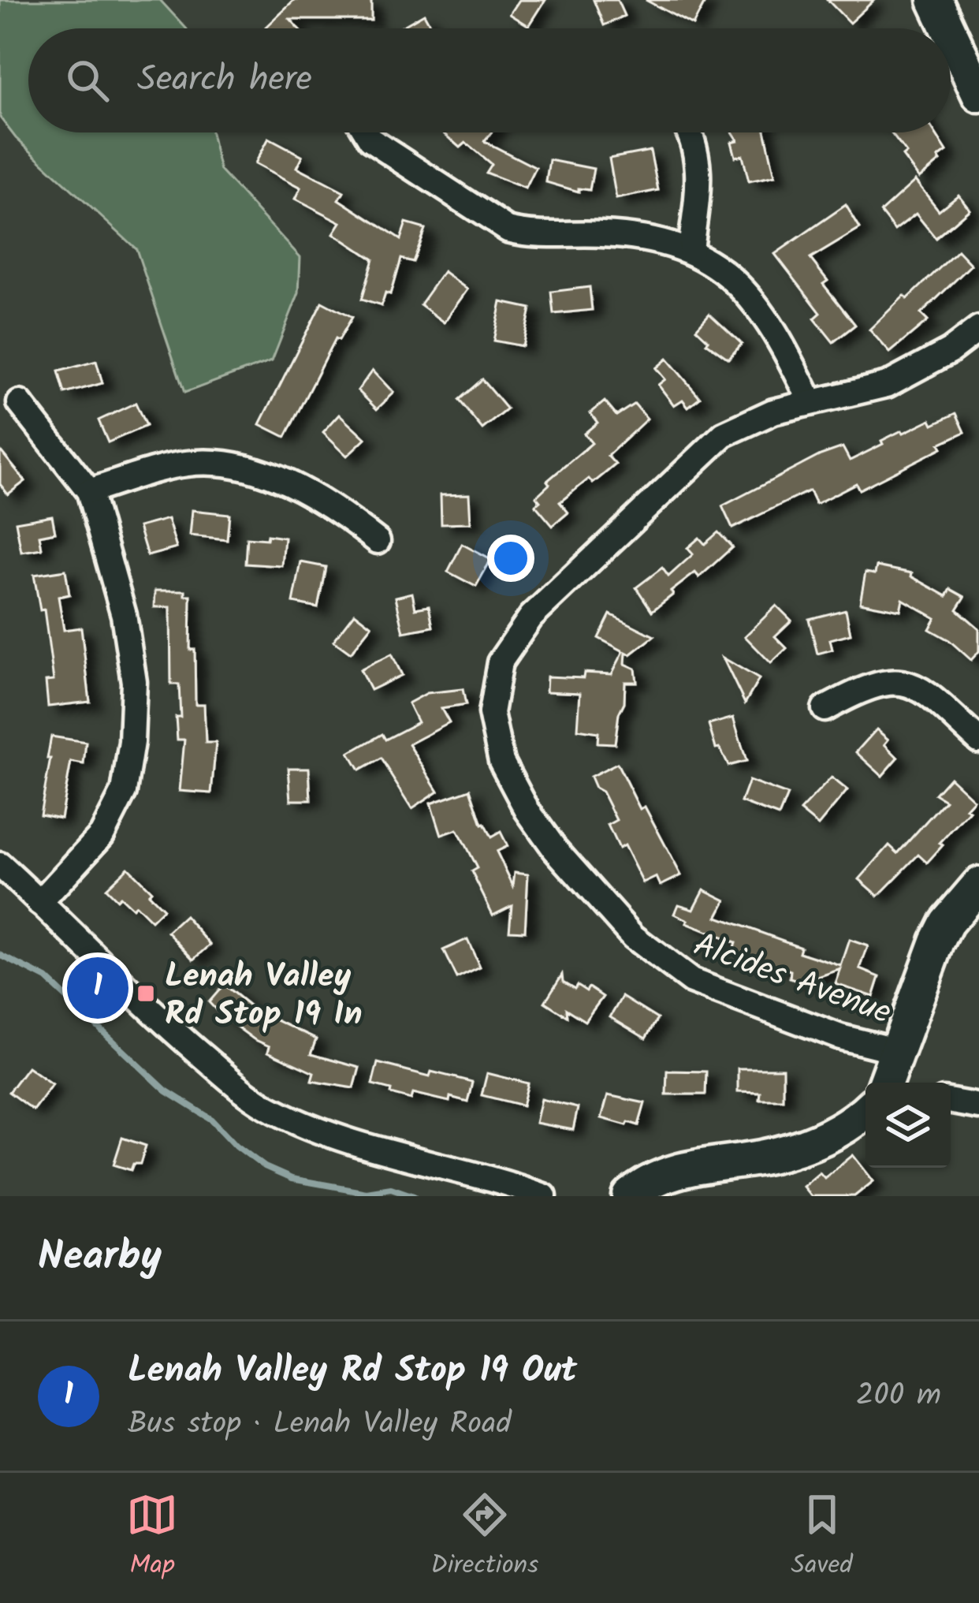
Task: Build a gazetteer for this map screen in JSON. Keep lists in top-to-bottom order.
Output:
{
  "streets": {
    "street": ["Alcides Avenue"]
  },
  "places": {
    "transit": ["Lenah Valley Rd Stop 19 In"]
  },
  "page": {
    "search": "Search here",
    "pins": "1",
    "heading": "Nearby",
    "list": [
      {
        "mark": "1",
        "name": "Lenah Valley Rd Stop 19 Out",
        "note": "Bus stop · Lenah Valley Road",
        "value": "200 m"
      }
    ],
    "nav": ["Map", "Directions", "Saved"]
  }
}
